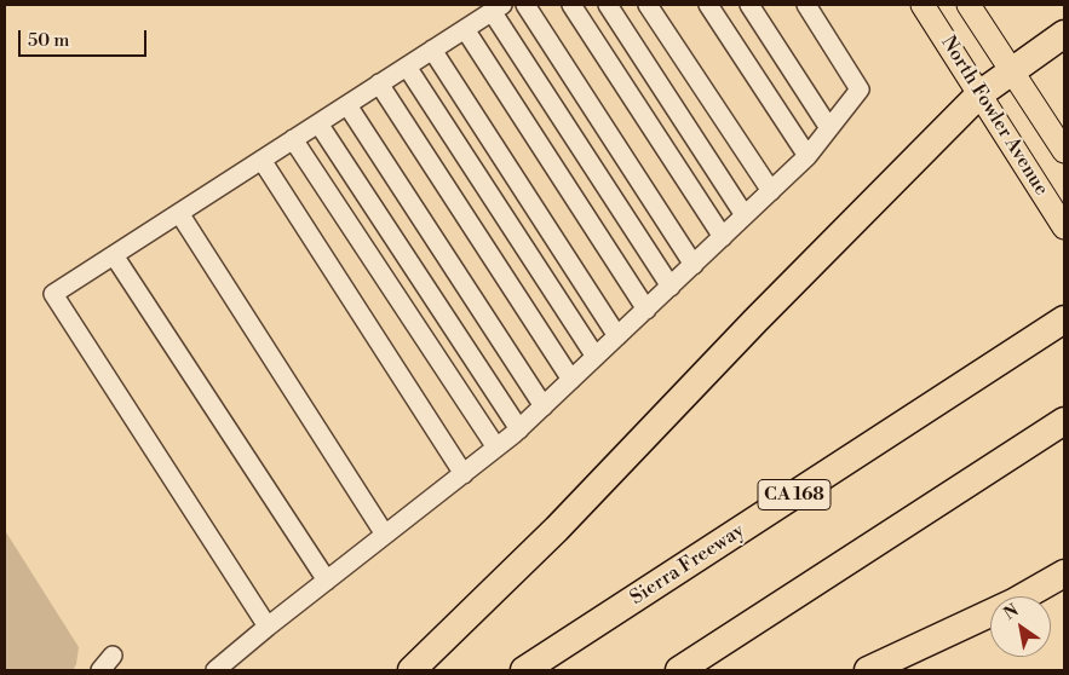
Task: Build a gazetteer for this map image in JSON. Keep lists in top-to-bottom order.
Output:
{
  "streets": {
    "highway": ["CA 168", "Sierra Freeway"],
    "main road": ["North Fowler Avenue"]
  },
  "scale_bar": "50 m",
  "north": "top left"
}
